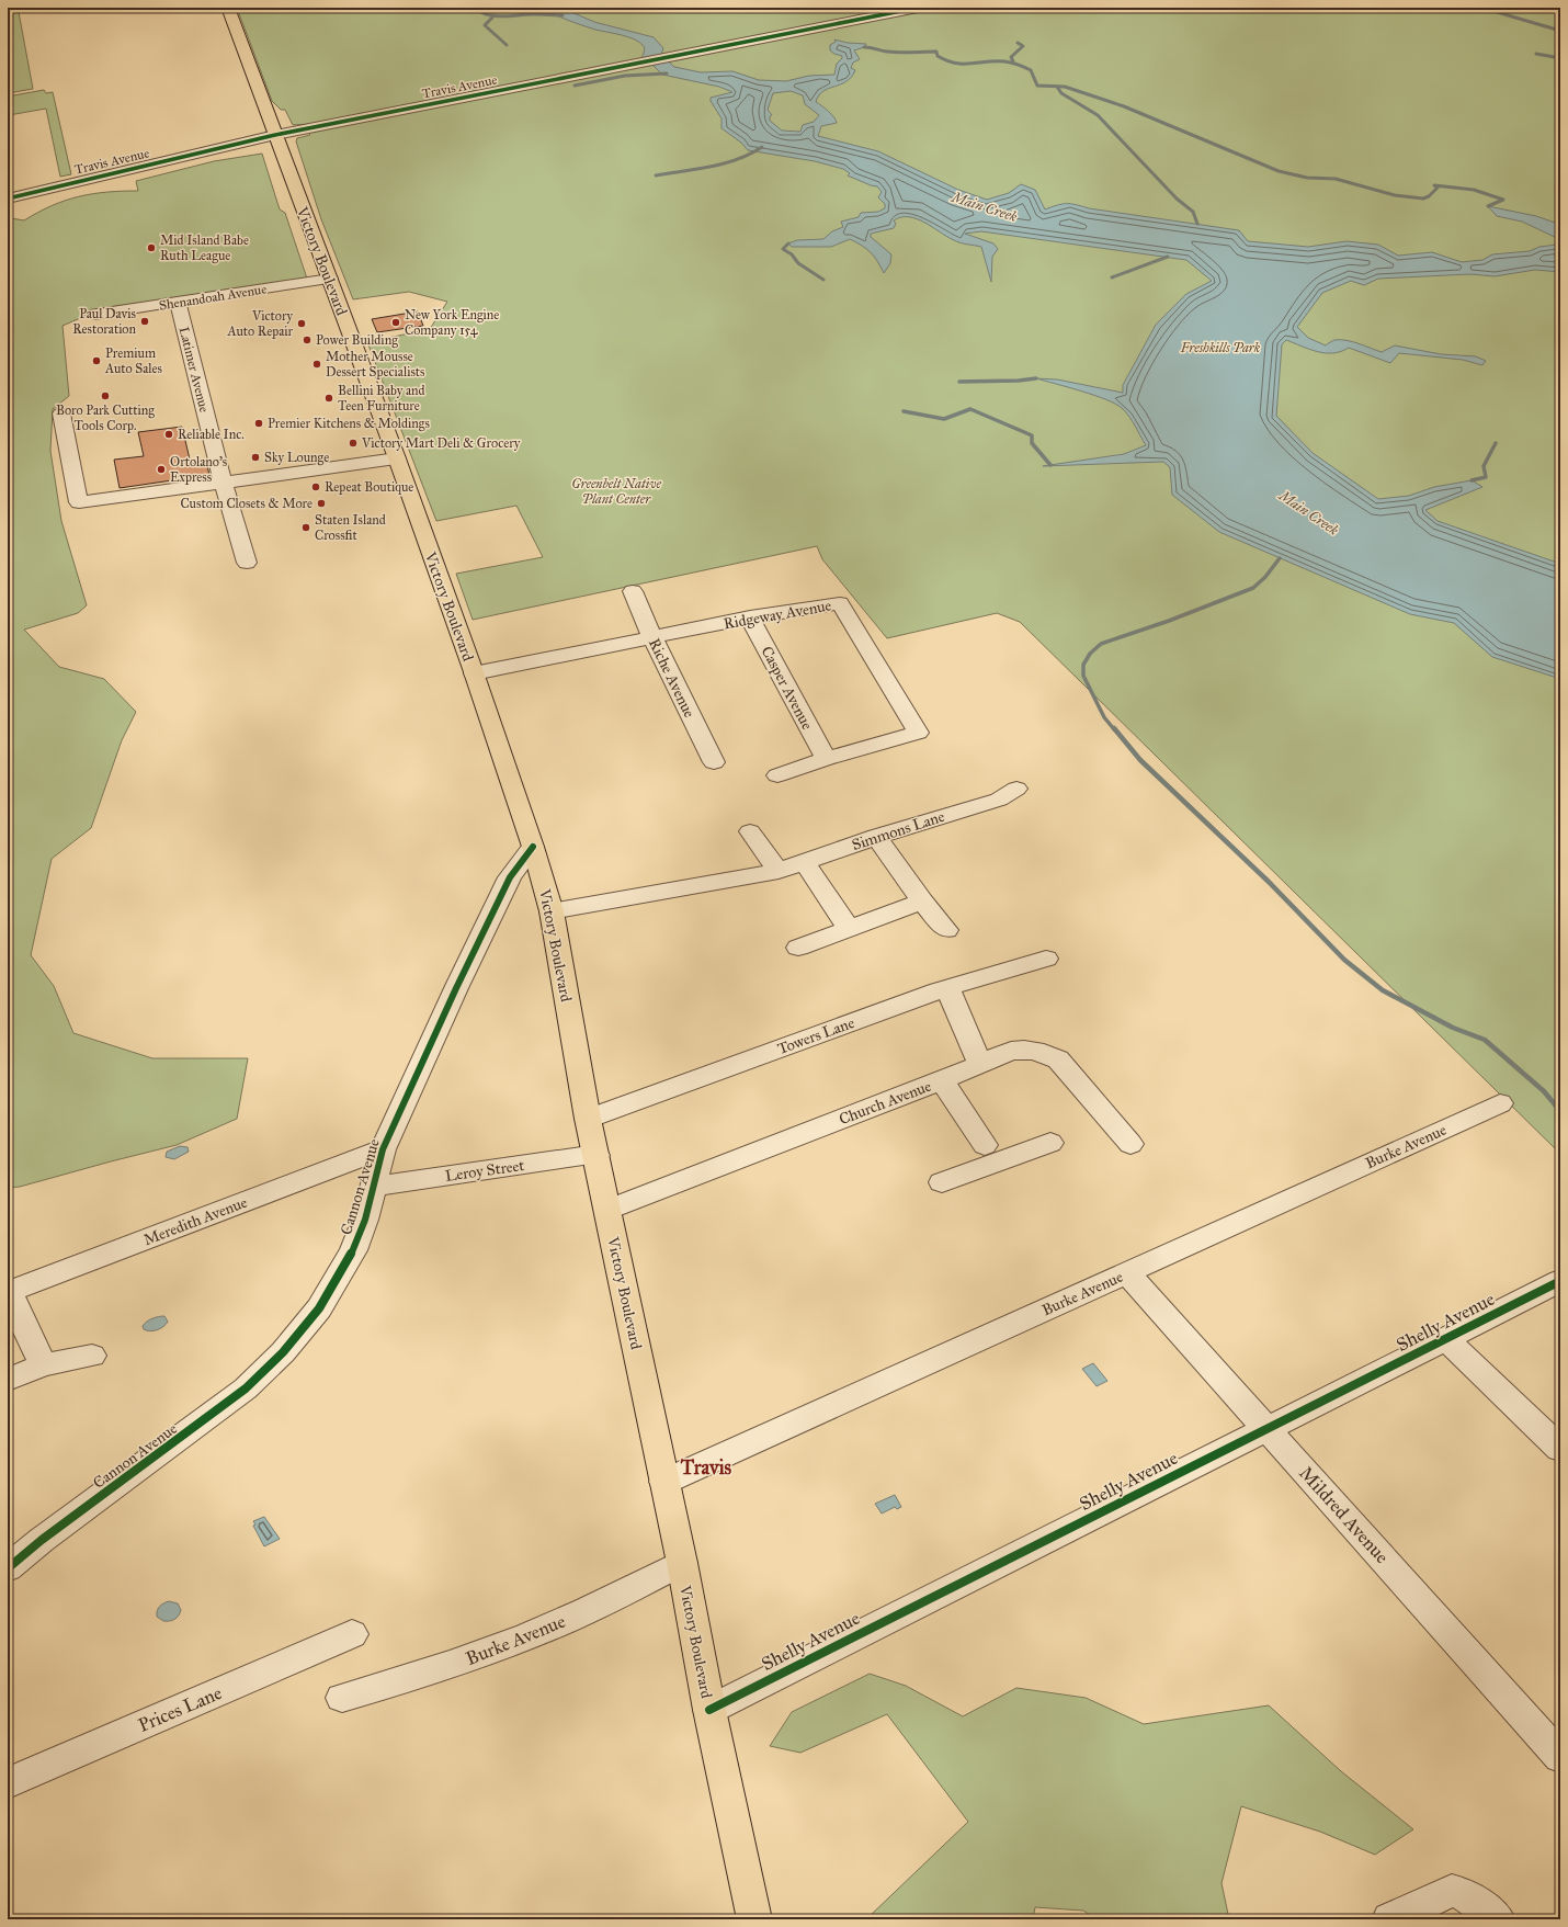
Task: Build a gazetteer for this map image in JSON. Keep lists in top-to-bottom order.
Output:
{
  "streets": {
    "main road": ["Victory Boulevard"],
    "street": [
      "Travis Avenue",
      "Shenandoah Avenue",
      "Latimer Avenue",
      "Ridgeway Avenue",
      "Riche Avenue",
      "Casper Avenue",
      "Simmons Lane",
      "Towers Lane",
      "Church Avenue",
      "Burke Avenue",
      "Leroy Street",
      "Cannon Avenue",
      "Meredith Avenue",
      "Shelly Avenue",
      "Mildred Avenue",
      "Prices Lane"
    ]
  },
  "crossings": [
    ["Travis Avenue", "Victory Boulevard"],
    ["Victory Boulevard", "Shenandoah Avenue"],
    ["Victory Boulevard", "Ridgeway Avenue"],
    ["Victory Boulevard", "Simmons Lane"],
    ["Victory Boulevard", "Towers Lane"],
    ["Victory Boulevard", "Church Avenue"],
    ["Victory Boulevard", "Burke Avenue"],
    ["Victory Boulevard", "Leroy Street"],
    ["Victory Boulevard", "Cannon Avenue"],
    ["Victory Boulevard", "Shelly Avenue"],
    ["Shenandoah Avenue", "Latimer Avenue"],
    ["Ridgeway Avenue", "Riche Avenue"],
    ["Ridgeway Avenue", "Casper Avenue"],
    ["Burke Avenue", "Mildred Avenue"],
    ["Leroy Street", "Cannon Avenue"],
    ["Cannon Avenue", "Meredith Avenue"],
    ["Shelly Avenue", "Mildred Avenue"]
  ],
  "districts": ["Travis"],
  "water": ["Main Creek"],
  "parks": ["Freshkills Park", "Greenbelt Native Plant Center"],
  "places": [
    "Mid Island Babe Ruth League",
    "Paul Davis Restoration",
    "New York Engine Company 154",
    "Victory Auto Repair",
    "Power Building",
    "Premium Auto Sales",
    "Mother Mousse Dessert Specialists",
    "Boro Park Cutting Tools Corp.",
    "Bellini Baby and Teen Furniture",
    "Premier Kitchens & Moldings",
    "Reliable Inc.",
    "Victory Mart Deli & Grocery",
    "Sky Lounge",
    "Ortolano's Express",
    "Repeat Boutique",
    "Custom Closets & More",
    "Staten Island Crossfit"
  ]
}
